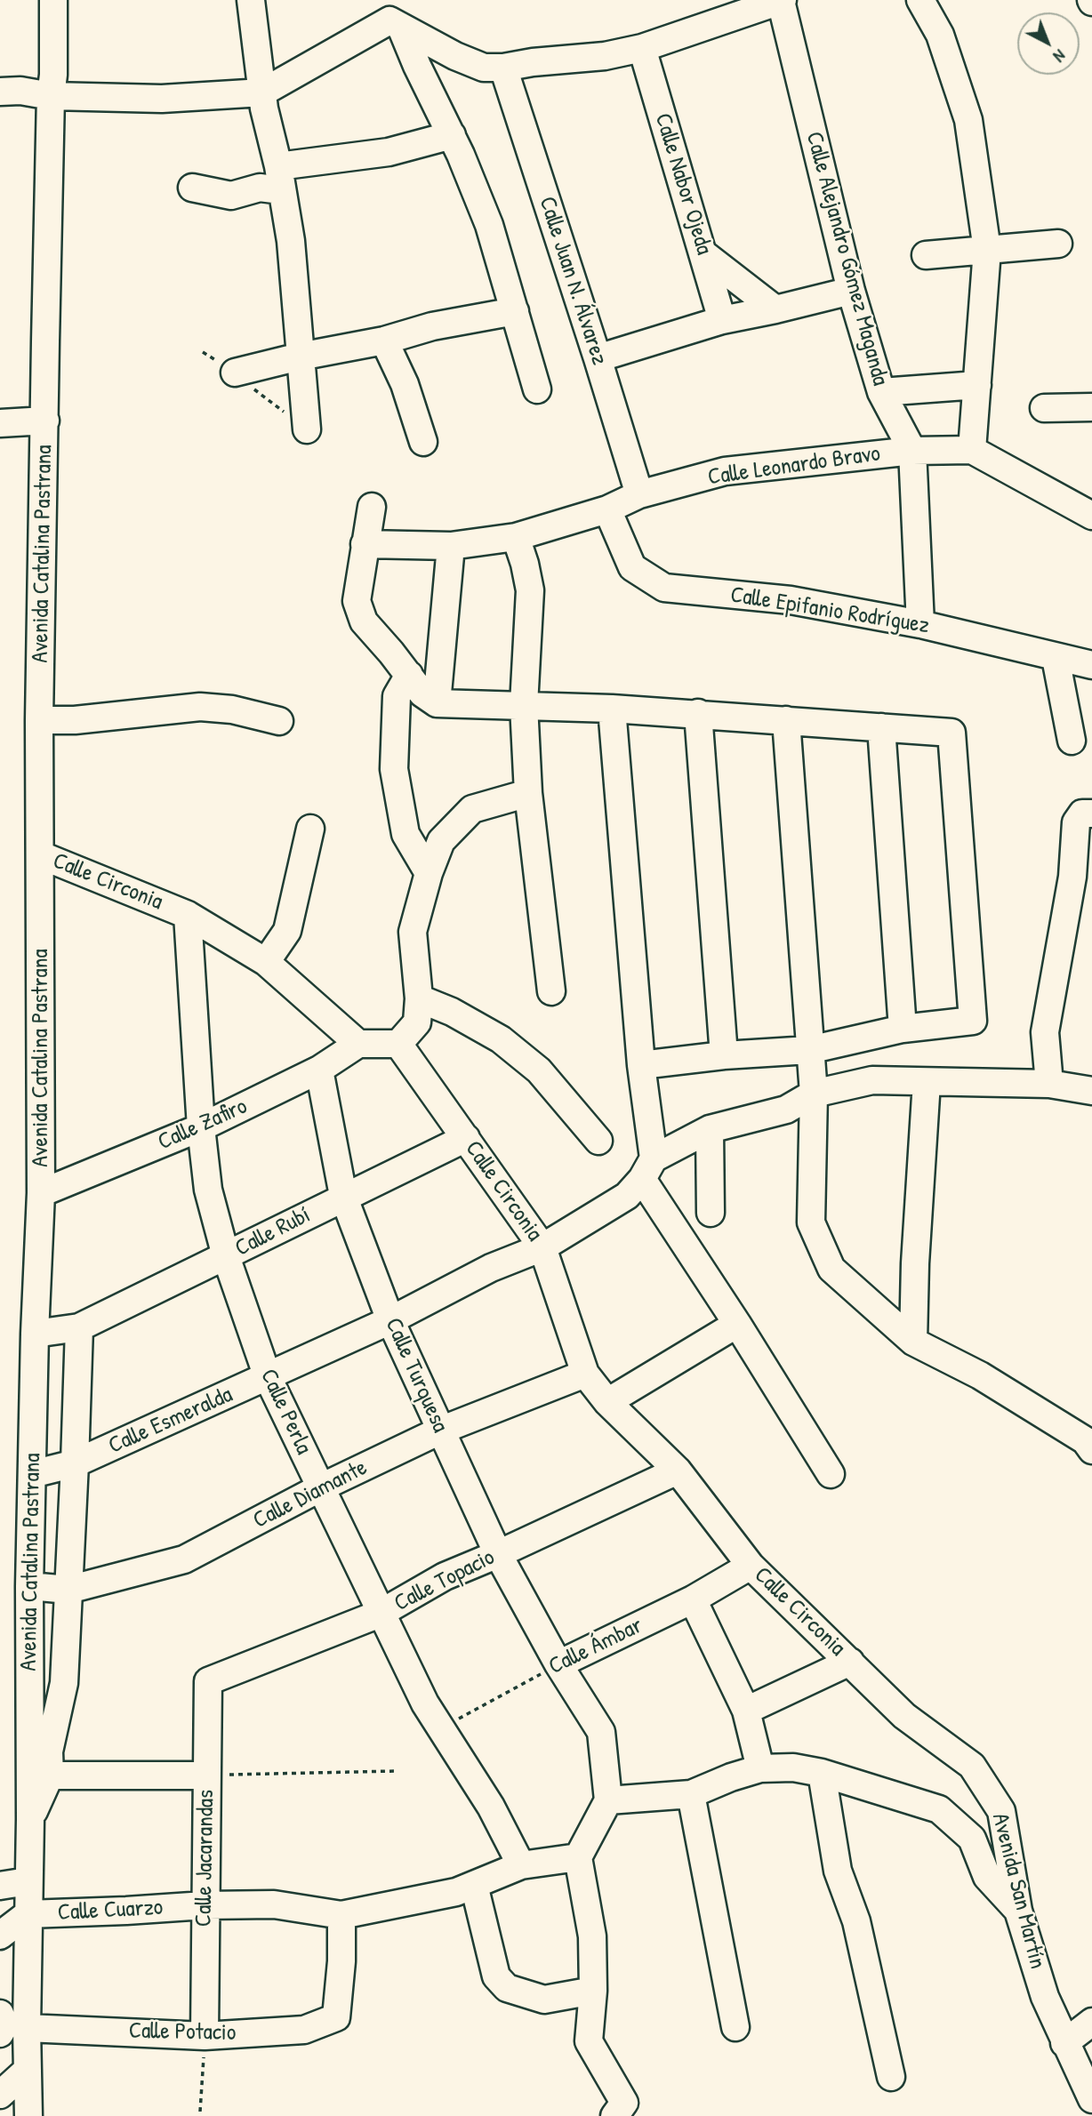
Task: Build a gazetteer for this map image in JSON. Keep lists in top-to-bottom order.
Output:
{
  "streets": {
    "street": [
      "Calle Nabor Ojeda",
      "Calle Alejandro Gómez Maganda",
      "Calle Juan N. Álvarez",
      "Calle Leonardo Bravo",
      "Avenida Catalina Pastrana",
      "Calle Epifanio Rodríguez",
      "Calle Circonia",
      "Calle Zafiro",
      "Calle Rubí",
      "Calle Turquesa",
      "Calle Perla",
      "Calle Esmeralda",
      "Calle Diamante",
      "Calle Topacio",
      "Calle Ámbar",
      "Calle Jacarandas",
      "Avenida San Martín",
      "Calle Cuarzo",
      "Calle Potacio"
    ]
  },
  "crossings": [
    ["Calle Alejandro Gómez Maganda", "Calle Leonardo Bravo"],
    ["Calle Alejandro Gómez Maganda", "Calle Epifanio Rodríguez"],
    ["Calle Juan N. Álvarez", "Calle Leonardo Bravo"],
    ["Calle Leonardo Bravo", "Calle Epifanio Rodríguez"],
    ["Avenida Catalina Pastrana", "Calle Circonia"],
    ["Avenida Catalina Pastrana", "Calle Zafiro"],
    ["Avenida Catalina Pastrana", "Calle Rubí"],
    ["Avenida Catalina Pastrana", "Calle Esmeralda"],
    ["Avenida Catalina Pastrana", "Calle Diamante"],
    ["Avenida Catalina Pastrana", "Calle Cuarzo"],
    ["Avenida Catalina Pastrana", "Calle Potacio"],
    ["Calle Circonia", "Calle Zafiro"],
    ["Calle Circonia", "Calle Rubí"],
    ["Calle Circonia", "Calle Perla"],
    ["Calle Circonia", "Calle Esmeralda"],
    ["Calle Circonia", "Calle Diamante"],
    ["Calle Circonia", "Calle Topacio"],
    ["Calle Circonia", "Calle Ámbar"],
    ["Calle Circonia", "Avenida San Martín"],
    ["Calle Zafiro", "Calle Turquesa"],
    ["Calle Zafiro", "Calle Perla"],
    ["Calle Rubí", "Calle Turquesa"],
    ["Calle Rubí", "Calle Perla"],
    ["Calle Turquesa", "Calle Esmeralda"],
    ["Calle Turquesa", "Calle Diamante"],
    ["Calle Turquesa", "Calle Topacio"],
    ["Calle Turquesa", "Calle Ámbar"],
    ["Calle Perla", "Calle Esmeralda"],
    ["Calle Perla", "Calle Diamante"],
    ["Calle Perla", "Calle Topacio"],
    ["Calle Perla", "Calle Ámbar"],
    ["Calle Topacio", "Calle Jacarandas"],
    ["Calle Jacarandas", "Calle Cuarzo"],
    ["Calle Jacarandas", "Calle Potacio"],
    ["Calle Cuarzo", "Calle Potacio"]
  ],
  "north": "bottom right"
}
